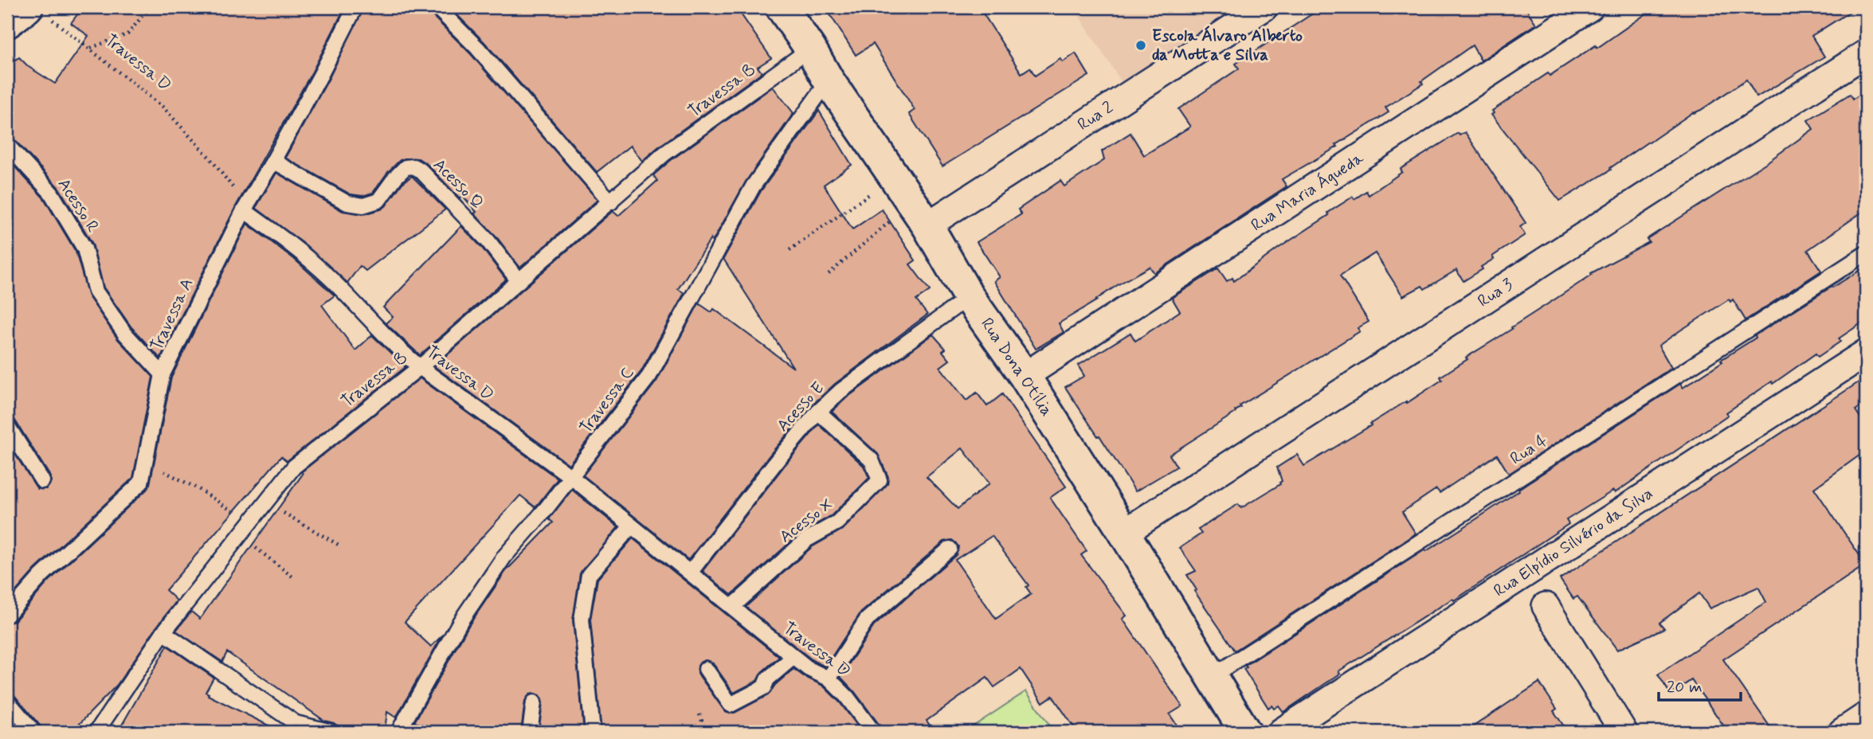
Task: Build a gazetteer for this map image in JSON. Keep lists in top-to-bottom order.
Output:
{
  "streets": {
    "street": [
      "Rua 2",
      "Rua Maria Águeda",
      "Rua 3",
      "Rua Dona Otília",
      "Rua Elpídio Silvério da Silva"
    ],
    "lane": [
      "Travessa D",
      "Travessa B",
      "Acesso Q",
      "Acesso R",
      "Travessa A",
      "Travessa C",
      "Acesso E",
      "Rua 4",
      "Acesso X"
    ]
  },
  "crossings": [
    ["Travessa D", "Travessa B"],
    ["Travessa D", "Travessa A"],
    ["Travessa D", "Travessa C"],
    ["Travessa D", "Acesso E"],
    ["Travessa D", "Acesso X"],
    ["Travessa B", "Acesso Q"],
    ["Travessa B", "Rua Dona Otília"],
    ["Rua 2", "Rua Dona Otília"],
    ["Acesso Q", "Travessa A"],
    ["Rua Maria Águeda", "Rua Dona Otília"],
    ["Acesso R", "Travessa A"],
    ["Rua 3", "Rua Dona Otília"],
    ["Rua Dona Otília", "Travessa C"],
    ["Rua Dona Otília", "Acesso E"],
    ["Rua Dona Otília", "Rua 4"],
    ["Acesso E", "Acesso X"]
  ],
  "places": ["Escola Álvaro Alberto da Motta e Silva"],
  "scale_bar": "20 m"
}
